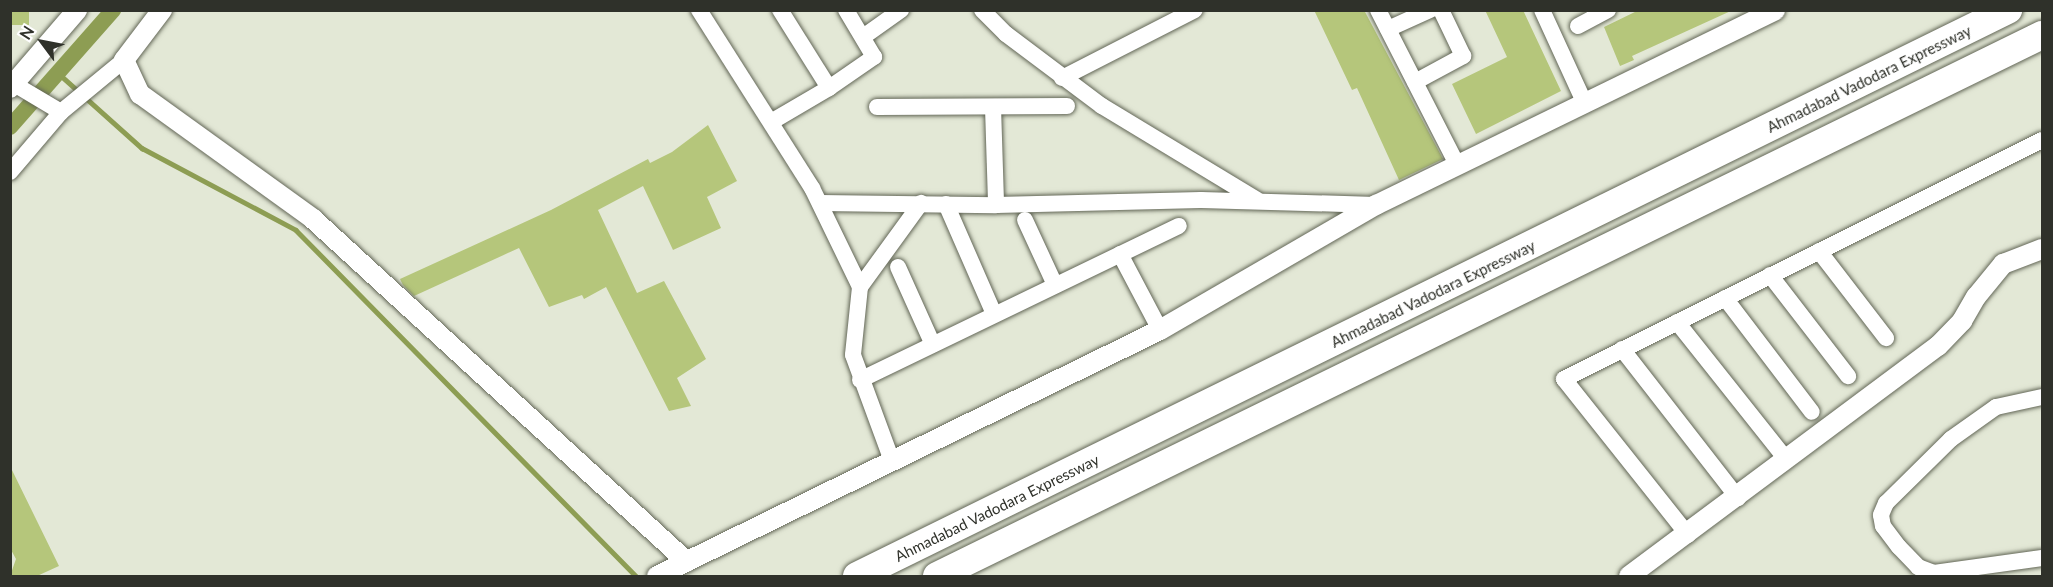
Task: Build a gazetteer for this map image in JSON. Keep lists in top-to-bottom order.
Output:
{
  "streets": {
    "highway": ["Ahmadabad Vadodara Expressway"]
  },
  "north": "top left"
}
